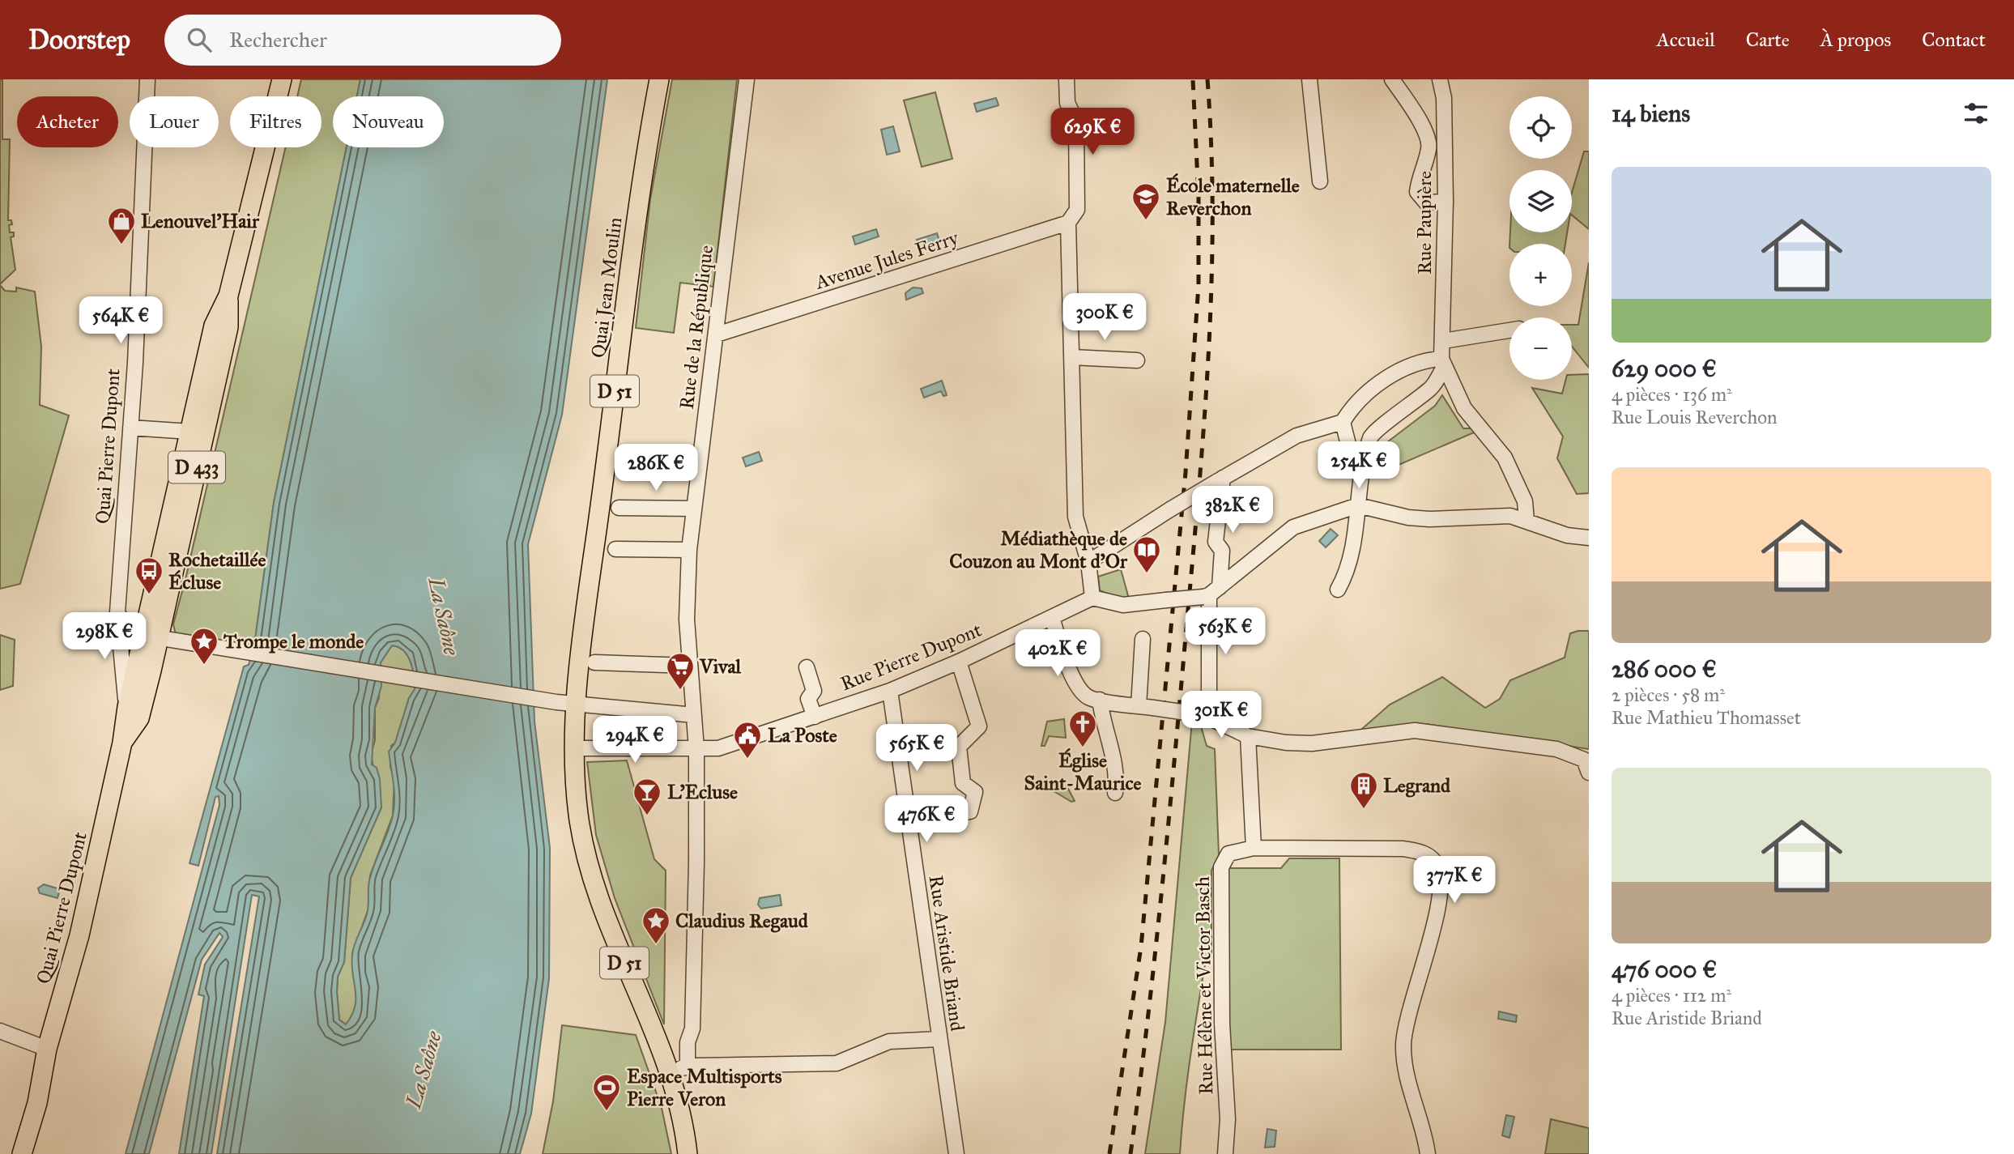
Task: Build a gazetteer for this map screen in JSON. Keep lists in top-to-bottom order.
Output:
{
  "streets": {
    "main road": [
      "Quai Jean Moulin",
      "D 51",
      "Quai Pierre Dupont",
      "D 433"
    ],
    "street": [
      "Rue Paupière",
      "Avenue Jules Ferry",
      "Rue de la République",
      "Rue Pierre Dupont",
      "Rue Aristide Briand",
      "Rue Hélène et Victor Basch"
    ]
  },
  "crossings": [
    ["Avenue Jules Ferry", "Rue de la République"],
    ["Quai Jean Moulin", "D 51"],
    ["Rue de la République", "Rue Pierre Dupont"],
    ["D 51", "Rue Pierre Dupont"],
    ["Quai Pierre Dupont", "D 433"],
    ["Rue Pierre Dupont", "Rue Aristide Briand"]
  ],
  "water": ["La Saône"],
  "places": {
    "school or university": ["École maternelle Reverchon"],
    "shop": ["Lenouvel'Hair"],
    "library": ["Médiathèque de Couzon au Mont d'Or"],
    "bus stop": ["Rochetaillée Écluse"],
    "place": ["Trompe le monde", "Claudius Regaud"],
    "supermarket": ["Vival"],
    "church": ["Église Saint-Maurice"],
    "public building": ["La Poste"],
    "building": ["Legrand"],
    "bar": ["L'Ecluse"],
    "sports": ["Espace Multisports Pierre Veron"]
  },
  "page": {
    "header": "Doorstep",
    "search": "Rechercher",
    "nav": [
      "Accueil",
      "Carte",
      "À propos",
      "Contact"
    ],
    "heading": "14 biens",
    "map_buttons": ["+", "−"],
    "chip": [
      "Acheter",
      "Louer",
      "Filtres",
      "Nouveau"
    ],
    "price": [
      "629K €",
      "300K €",
      "564K €",
      "254K €",
      "286K €",
      "382K €",
      "563K €",
      "298K €",
      "402K €",
      "301K €",
      "294K €",
      "565K €",
      "476K €",
      "377K €"
    ],
    "list": [
      {
        "name": "629 000 €",
        "note": "4 pièces · 136 m² · Rue Louis Reverchon"
      },
      {
        "name": "286 000 €",
        "note": "2 pièces · 58 m² · Rue Mathieu Thomasset"
      },
      {
        "name": "476 000 €",
        "note": "4 pièces · 112 m² · Rue Aristide Briand"
      }
    ]
  }
}
